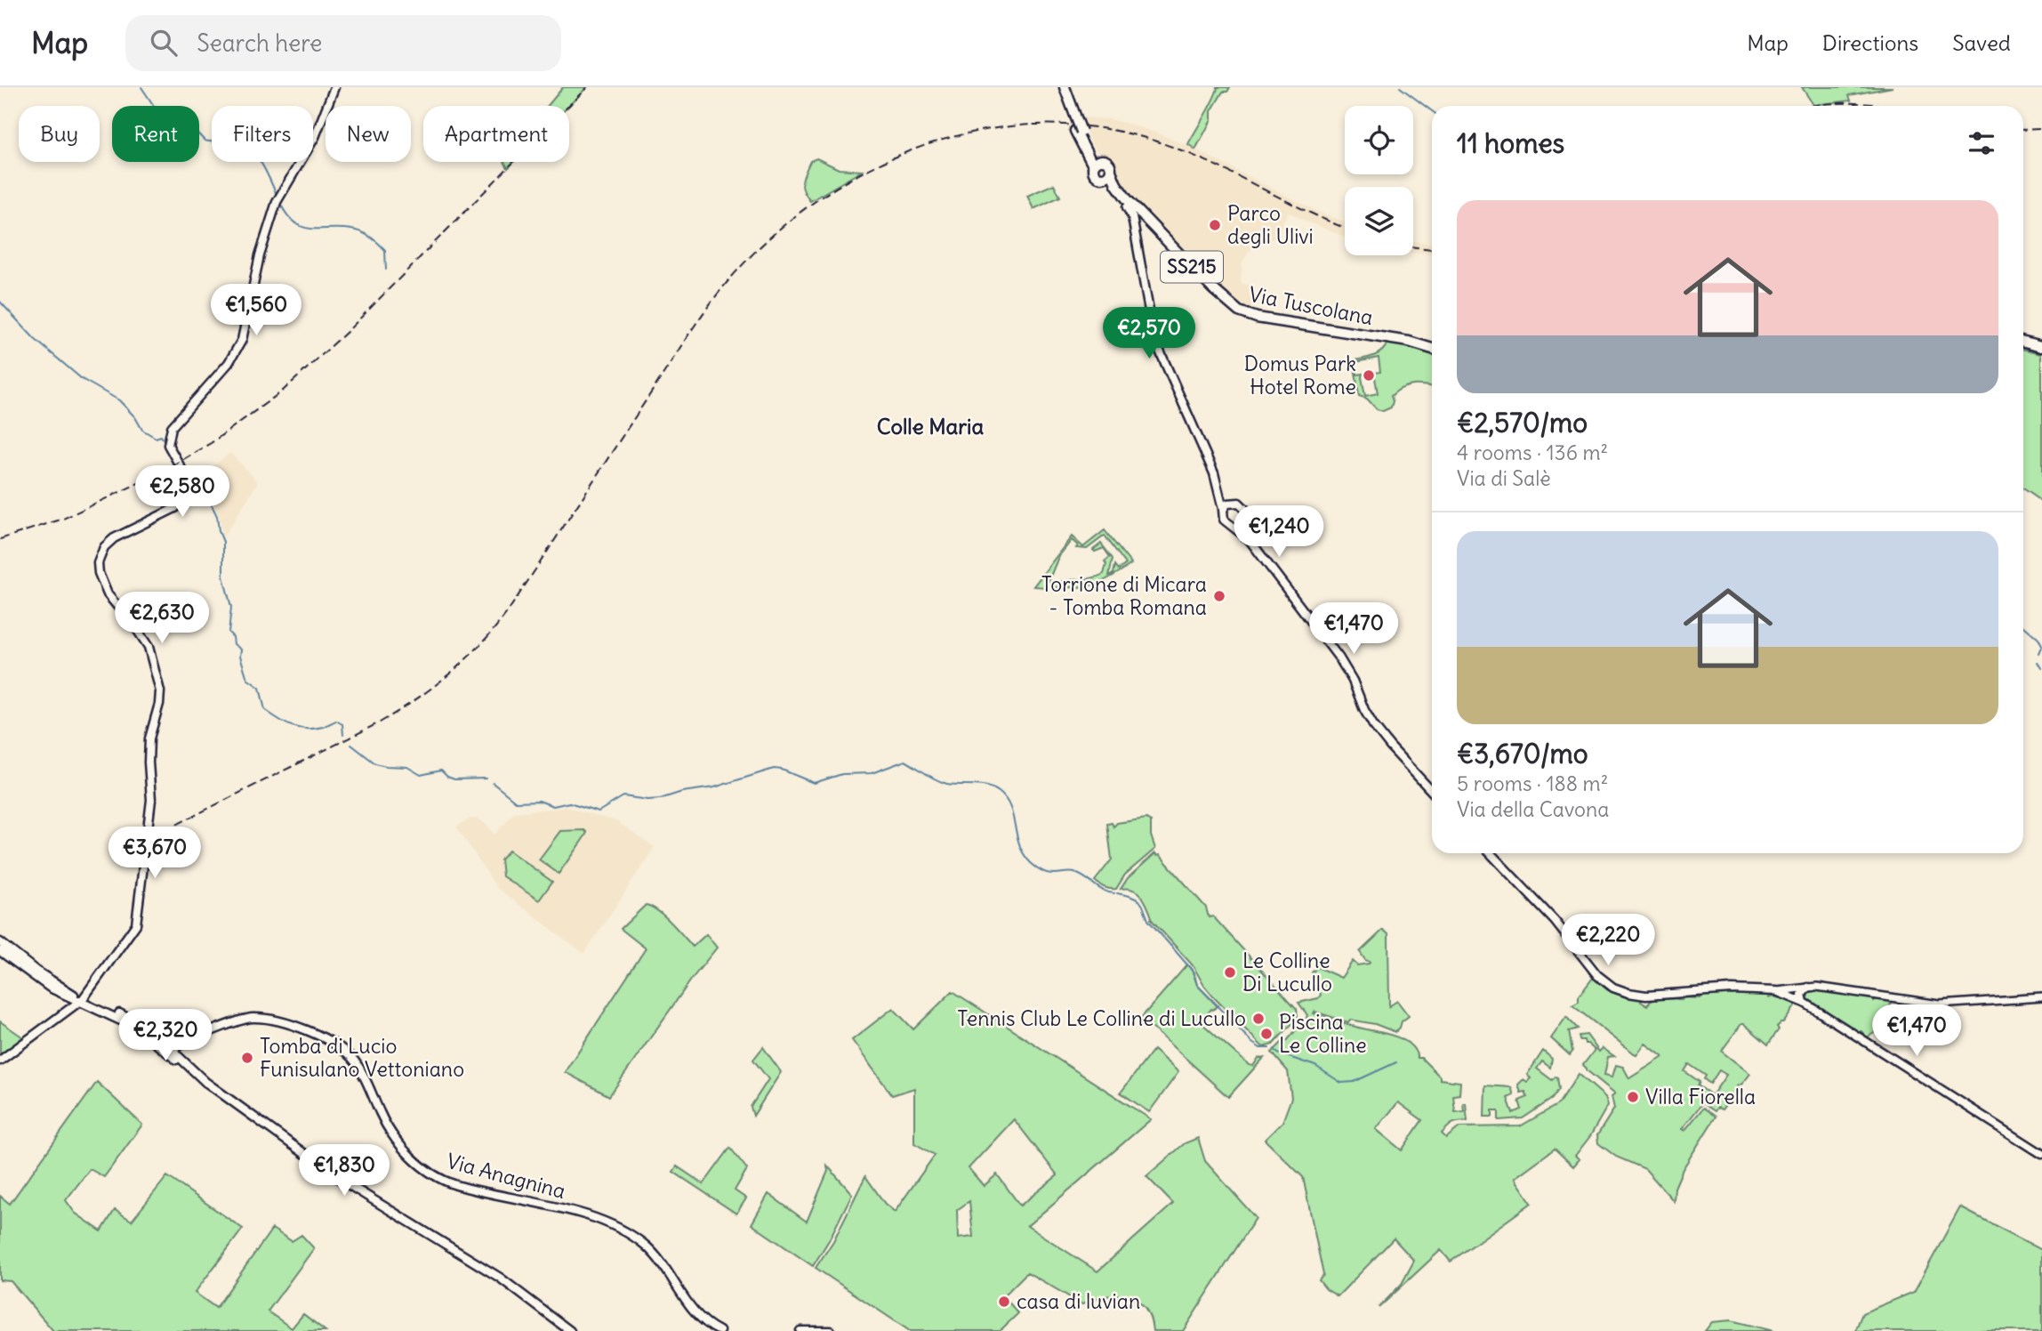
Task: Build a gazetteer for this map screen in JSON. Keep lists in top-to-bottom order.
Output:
{
  "streets": {
    "main road": ["SS215", "Via Tuscolana", "Via Anagnina"]
  },
  "districts": ["Colle Maria"],
  "places": [
    "Parco degli Ulivi",
    "Domus Park Hotel Rome",
    "Torrione di Micara - Tomba Romana",
    "Le Colline Di Lucullo",
    "Tennis Club Le Colline di Lucullo",
    "Piscina Le Colline",
    "Tomba di Lucio Funisulano Vettoniano",
    "Villa Fiorella",
    "casa di luvian"
  ],
  "page": {
    "header": "Map",
    "search": "Search here",
    "nav": ["Map", "Directions", "Saved"],
    "chip": [
      "Buy",
      "Rent",
      "Filters",
      "New",
      "Apartment"
    ],
    "heading": "11 homes",
    "list": [
      {
        "name": "€2,570/mo",
        "note": "4 rooms · 136 m² · Via di Salè"
      },
      {
        "name": "€3,670/mo",
        "note": "5 rooms · 188 m² · Via della Cavona"
      }
    ],
    "price": [
      "€1,560",
      "€2,570",
      "€2,580",
      "€1,240",
      "€2,630",
      "€1,470",
      "€3,670",
      "€2,220",
      "€1,470",
      "€2,320",
      "€1,830"
    ]
  }
}
